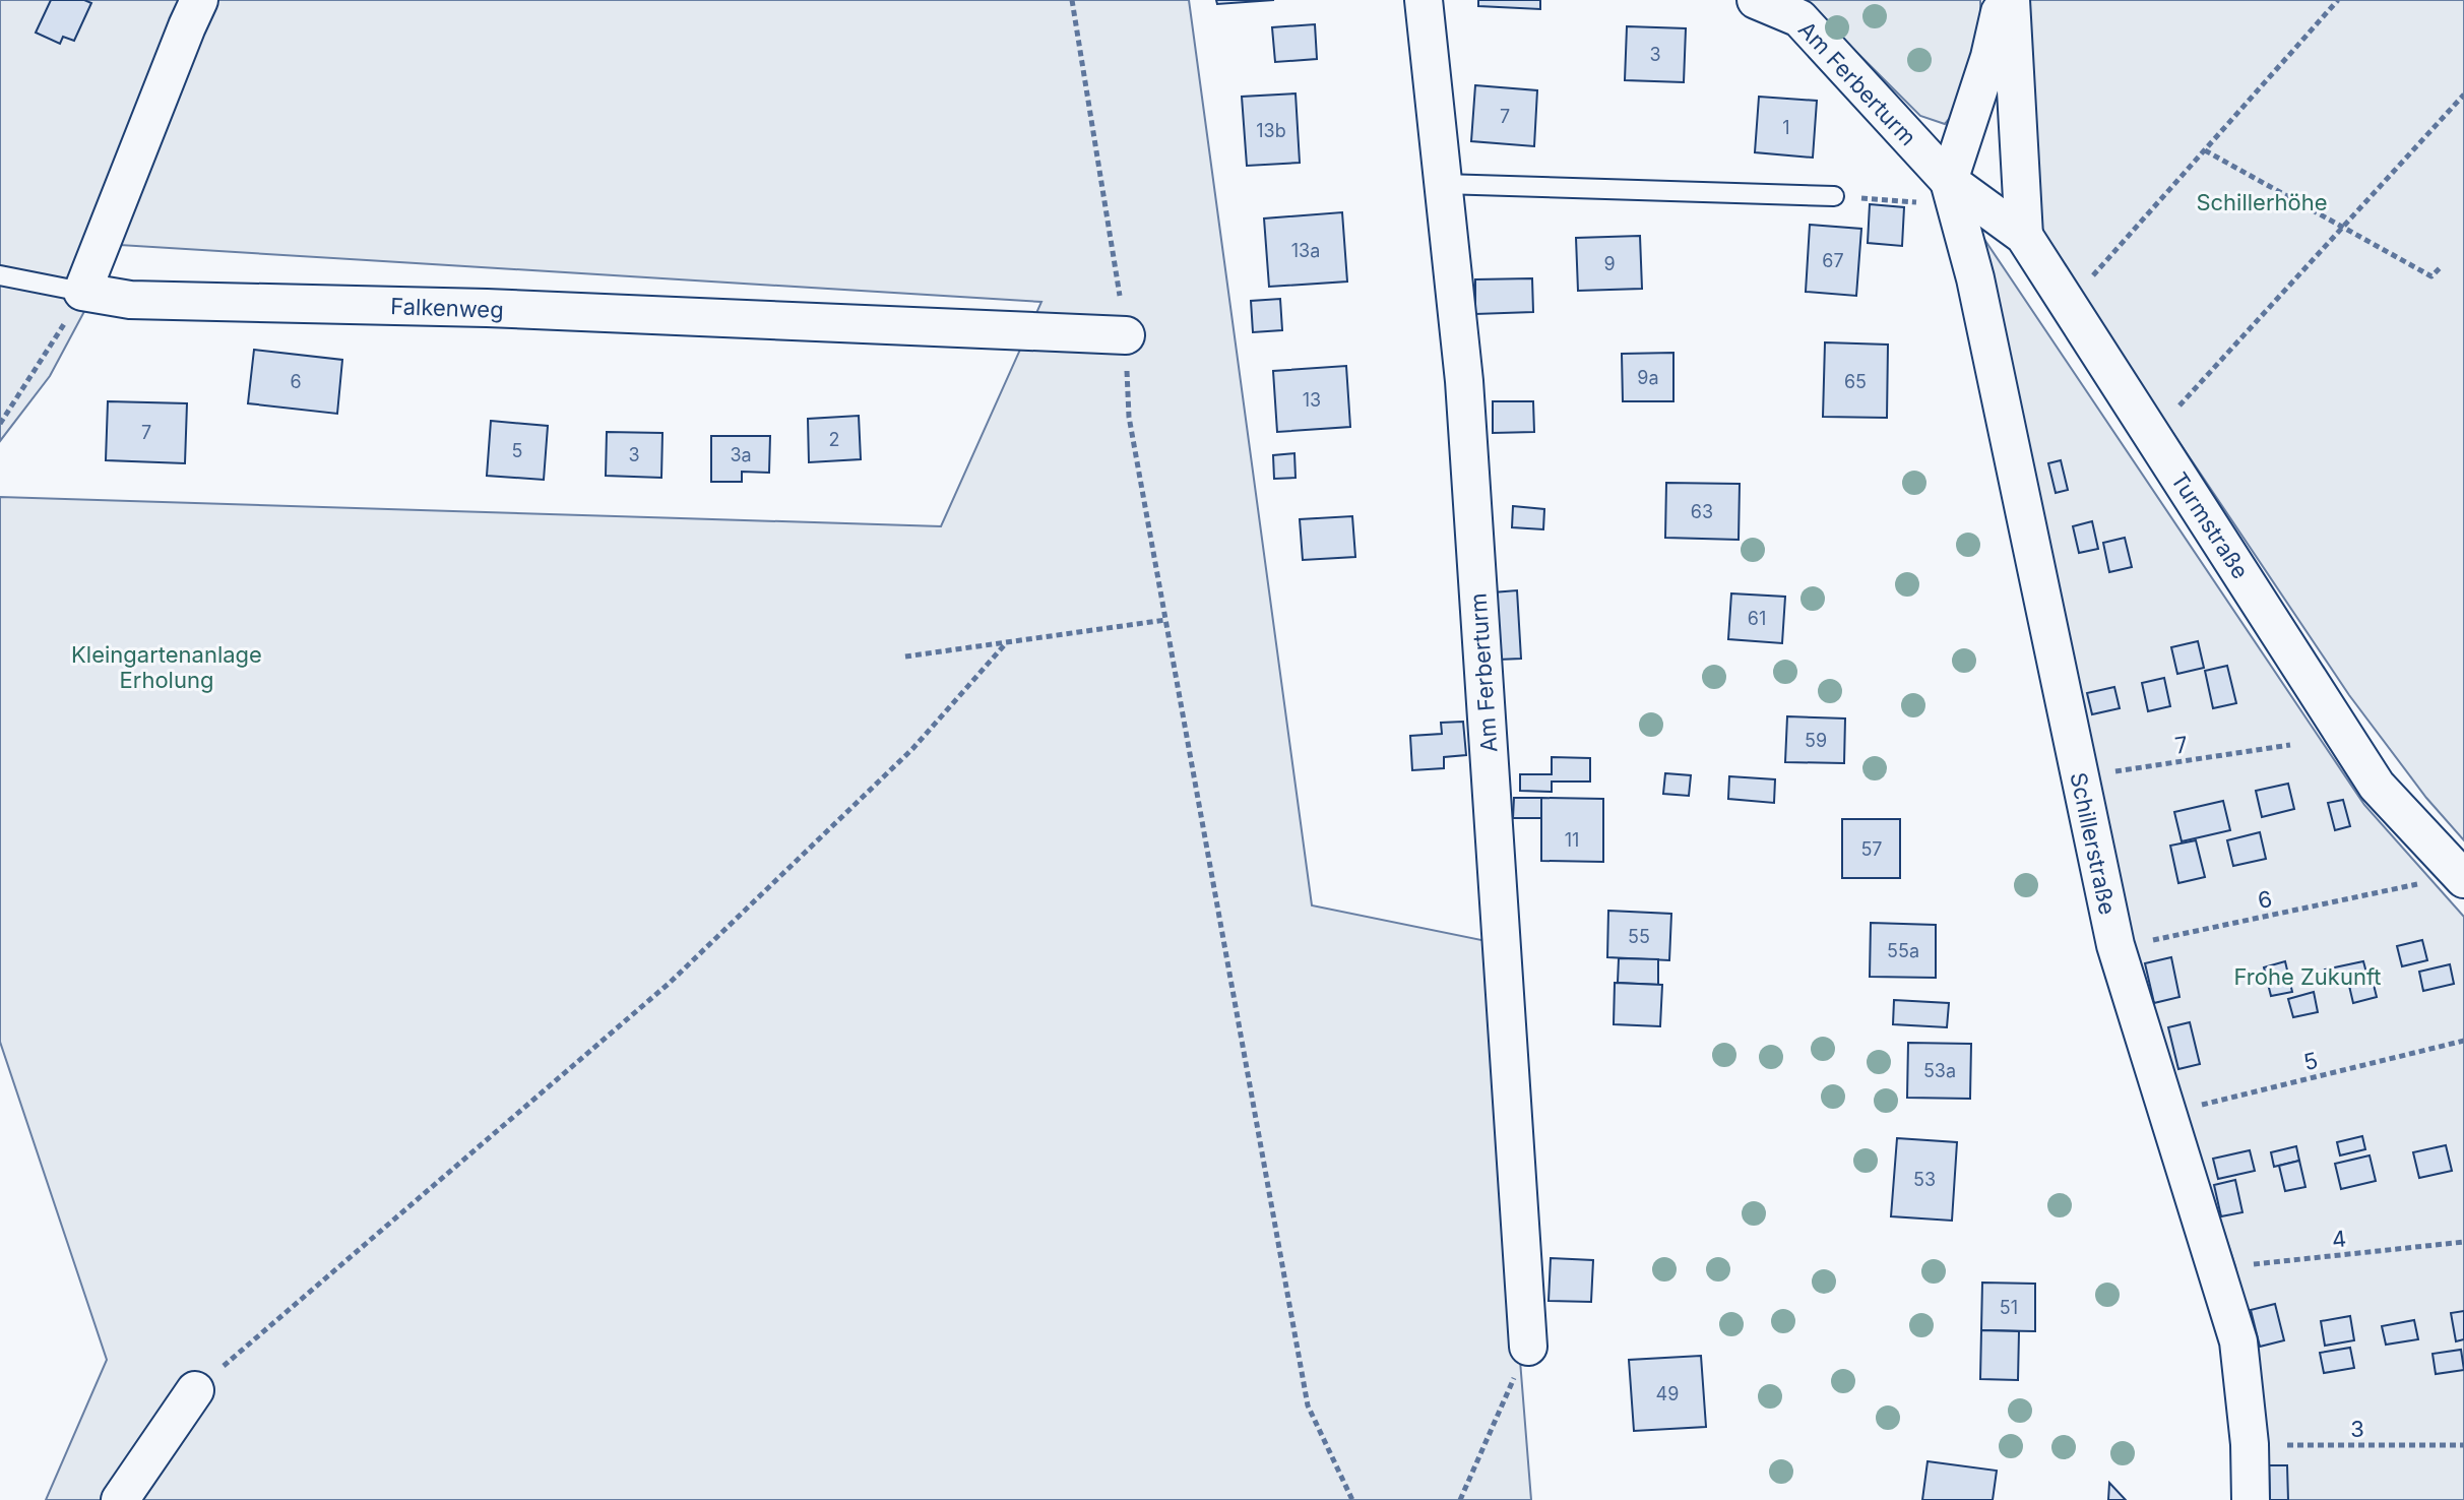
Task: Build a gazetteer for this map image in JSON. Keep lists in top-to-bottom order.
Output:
{
  "streets": {
    "street": [
      "Am Ferberturm",
      "Falkenweg",
      "Turmstraße",
      "Schillerstraße"
    ],
    "path": [
      "7",
      "6",
      "5",
      "4",
      "3"
    ]
  },
  "crossings": [
    ["Am Ferberturm", "Turmstraße"],
    ["Am Ferberturm", "Schillerstraße"],
    ["Turmstraße", "Schillerstraße"],
    ["7", "Schillerstraße"],
    ["Schillerstraße", "6"],
    ["Schillerstraße", "5"],
    ["Schillerstraße", "4"],
    ["Schillerstraße", "3"]
  ],
  "parks": ["Schillerhöhe", "Kleingartenanlage Erholung", "Frohe Zukunft"],
  "house_numbers": [
    "3",
    "7",
    "1",
    "13b",
    "13a",
    "67",
    "9",
    "9a",
    "6",
    "65",
    "13",
    "7",
    "2",
    "5",
    "3",
    "3a",
    "63",
    "61",
    "59",
    "11",
    "57",
    "55",
    "55a",
    "53a",
    "53",
    "51",
    "49"
  ]
}
